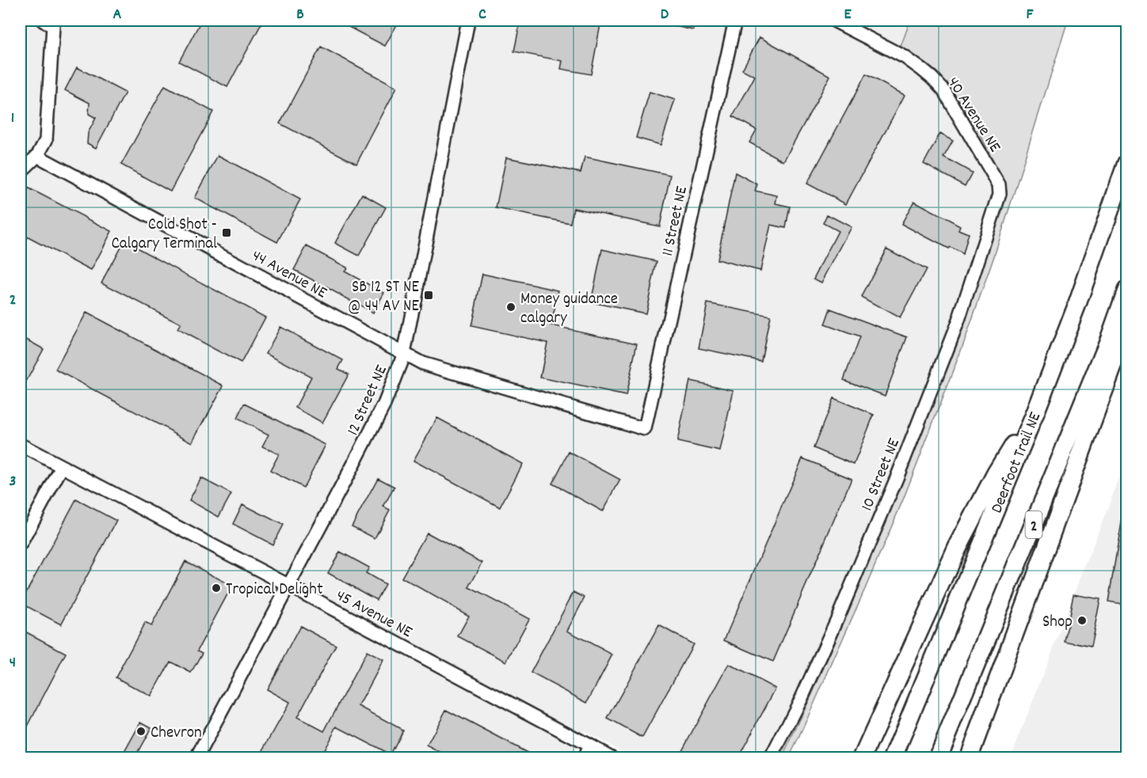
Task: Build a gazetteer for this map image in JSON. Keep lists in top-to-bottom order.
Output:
{
  "streets": {
    "highway": ["Deerfoot Trail NE", "2"],
    "street": [
      "40 Avenue NE",
      "11 Street NE",
      "44 Avenue NE",
      "12 Street NE",
      "10 Street NE",
      "45 Avenue NE"
    ]
  },
  "crossings": [
    ["40 Avenue NE", "10 Street NE"],
    ["11 Street NE", "44 Avenue NE"],
    ["44 Avenue NE", "12 Street NE"],
    ["12 Street NE", "45 Avenue NE"]
  ],
  "places": {
    "transit": ["Cold Shot - Calgary Terminal", "SB 12 ST NE @ 44 AV NE"],
    "other": [
      "Money guidance calgary",
      "Tropical Delight",
      "Shop",
      "Chevron"
    ]
  },
  "grid": {
    "columns": [
      "A",
      "B",
      "C",
      "D",
      "E",
      "F"
    ],
    "rows": [
      "1",
      "2",
      "3",
      "4"
    ]
  }
}
